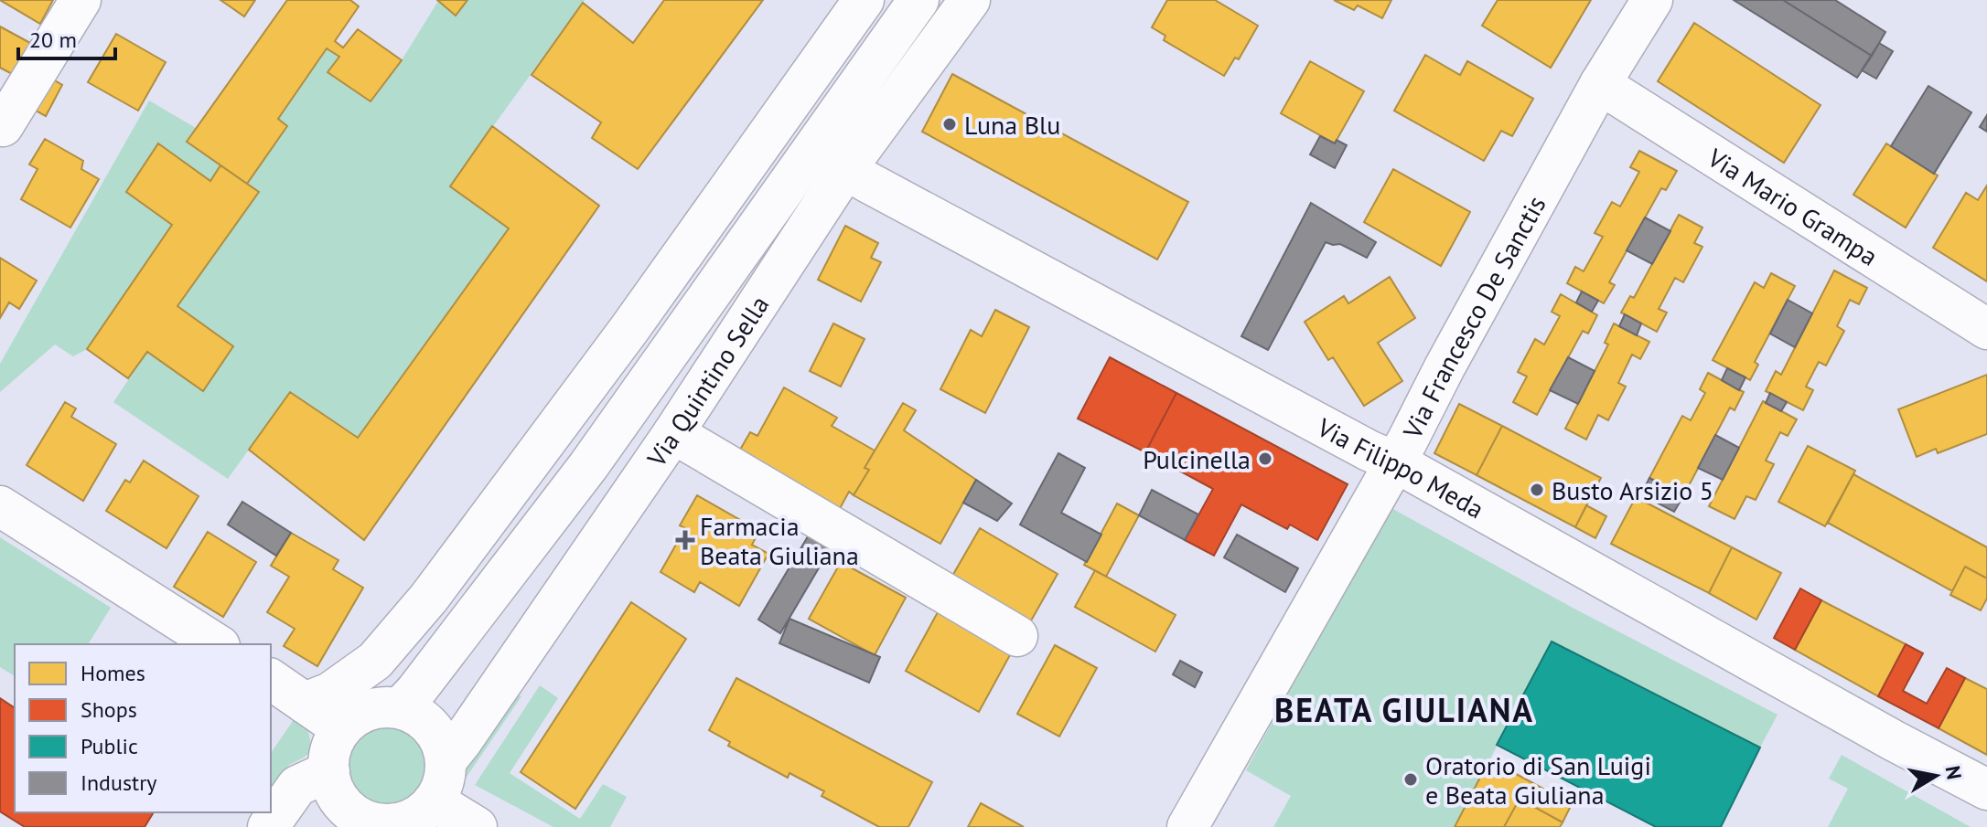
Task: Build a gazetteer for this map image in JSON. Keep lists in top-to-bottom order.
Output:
{
  "streets": {
    "street": [
      "Via Mario Grampa",
      "Via Francesco De Sanctis",
      "Via Quintino Sella",
      "Via Filippo Meda"
    ]
  },
  "crossings": [
    ["Via Mario Grampa", "Via Francesco De Sanctis"],
    ["Via Francesco De Sanctis", "Via Filippo Meda"],
    ["Via Quintino Sella", "Via Filippo Meda"]
  ],
  "districts": ["BEATA GIULIANA"],
  "places": {
    "other": [
      "Luna Blu",
      "Pulcinella",
      "Busto Arsizio 5",
      "Oratorio di San Luigi e Beata Giuliana"
    ],
    "health": ["Farmacia Beata Giuliana"]
  },
  "legend": [
    "Homes",
    "Shops",
    "Public",
    "Industry"
  ],
  "scale_bar": "20 m",
  "north": "right"
}
